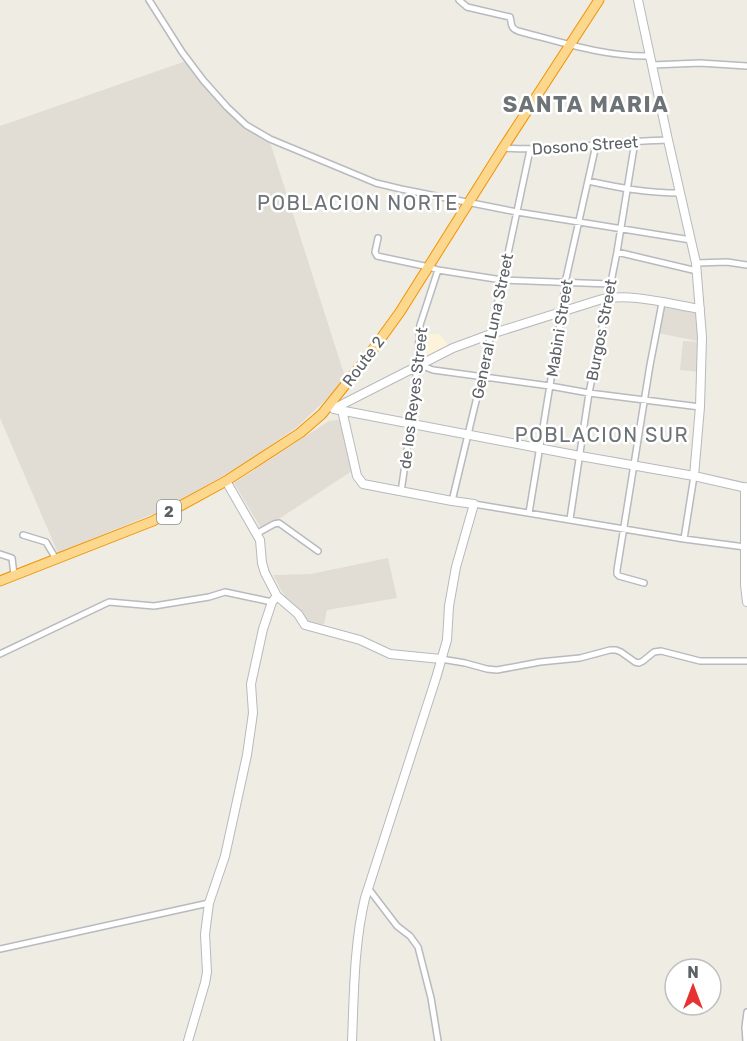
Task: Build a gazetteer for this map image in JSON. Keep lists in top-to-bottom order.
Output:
{
  "streets": {
    "highway": ["Route 2", "2"],
    "street": [
      "Dosono Street",
      "General Luna Street",
      "Mabini Street",
      "Burgos Street",
      "de los Reyes Street"
    ]
  },
  "crossings": [
    ["Dosono Street", "General Luna Street"],
    ["Dosono Street", "Mabini Street"],
    ["Dosono Street", "Burgos Street"],
    ["Dosono Street", "Route 2"],
    ["Route 2", "de los Reyes Street"]
  ],
  "districts": ["SANTA MARIA", "POBLACION NORTE", "POBLACION SUR"],
  "north": "top"
}
